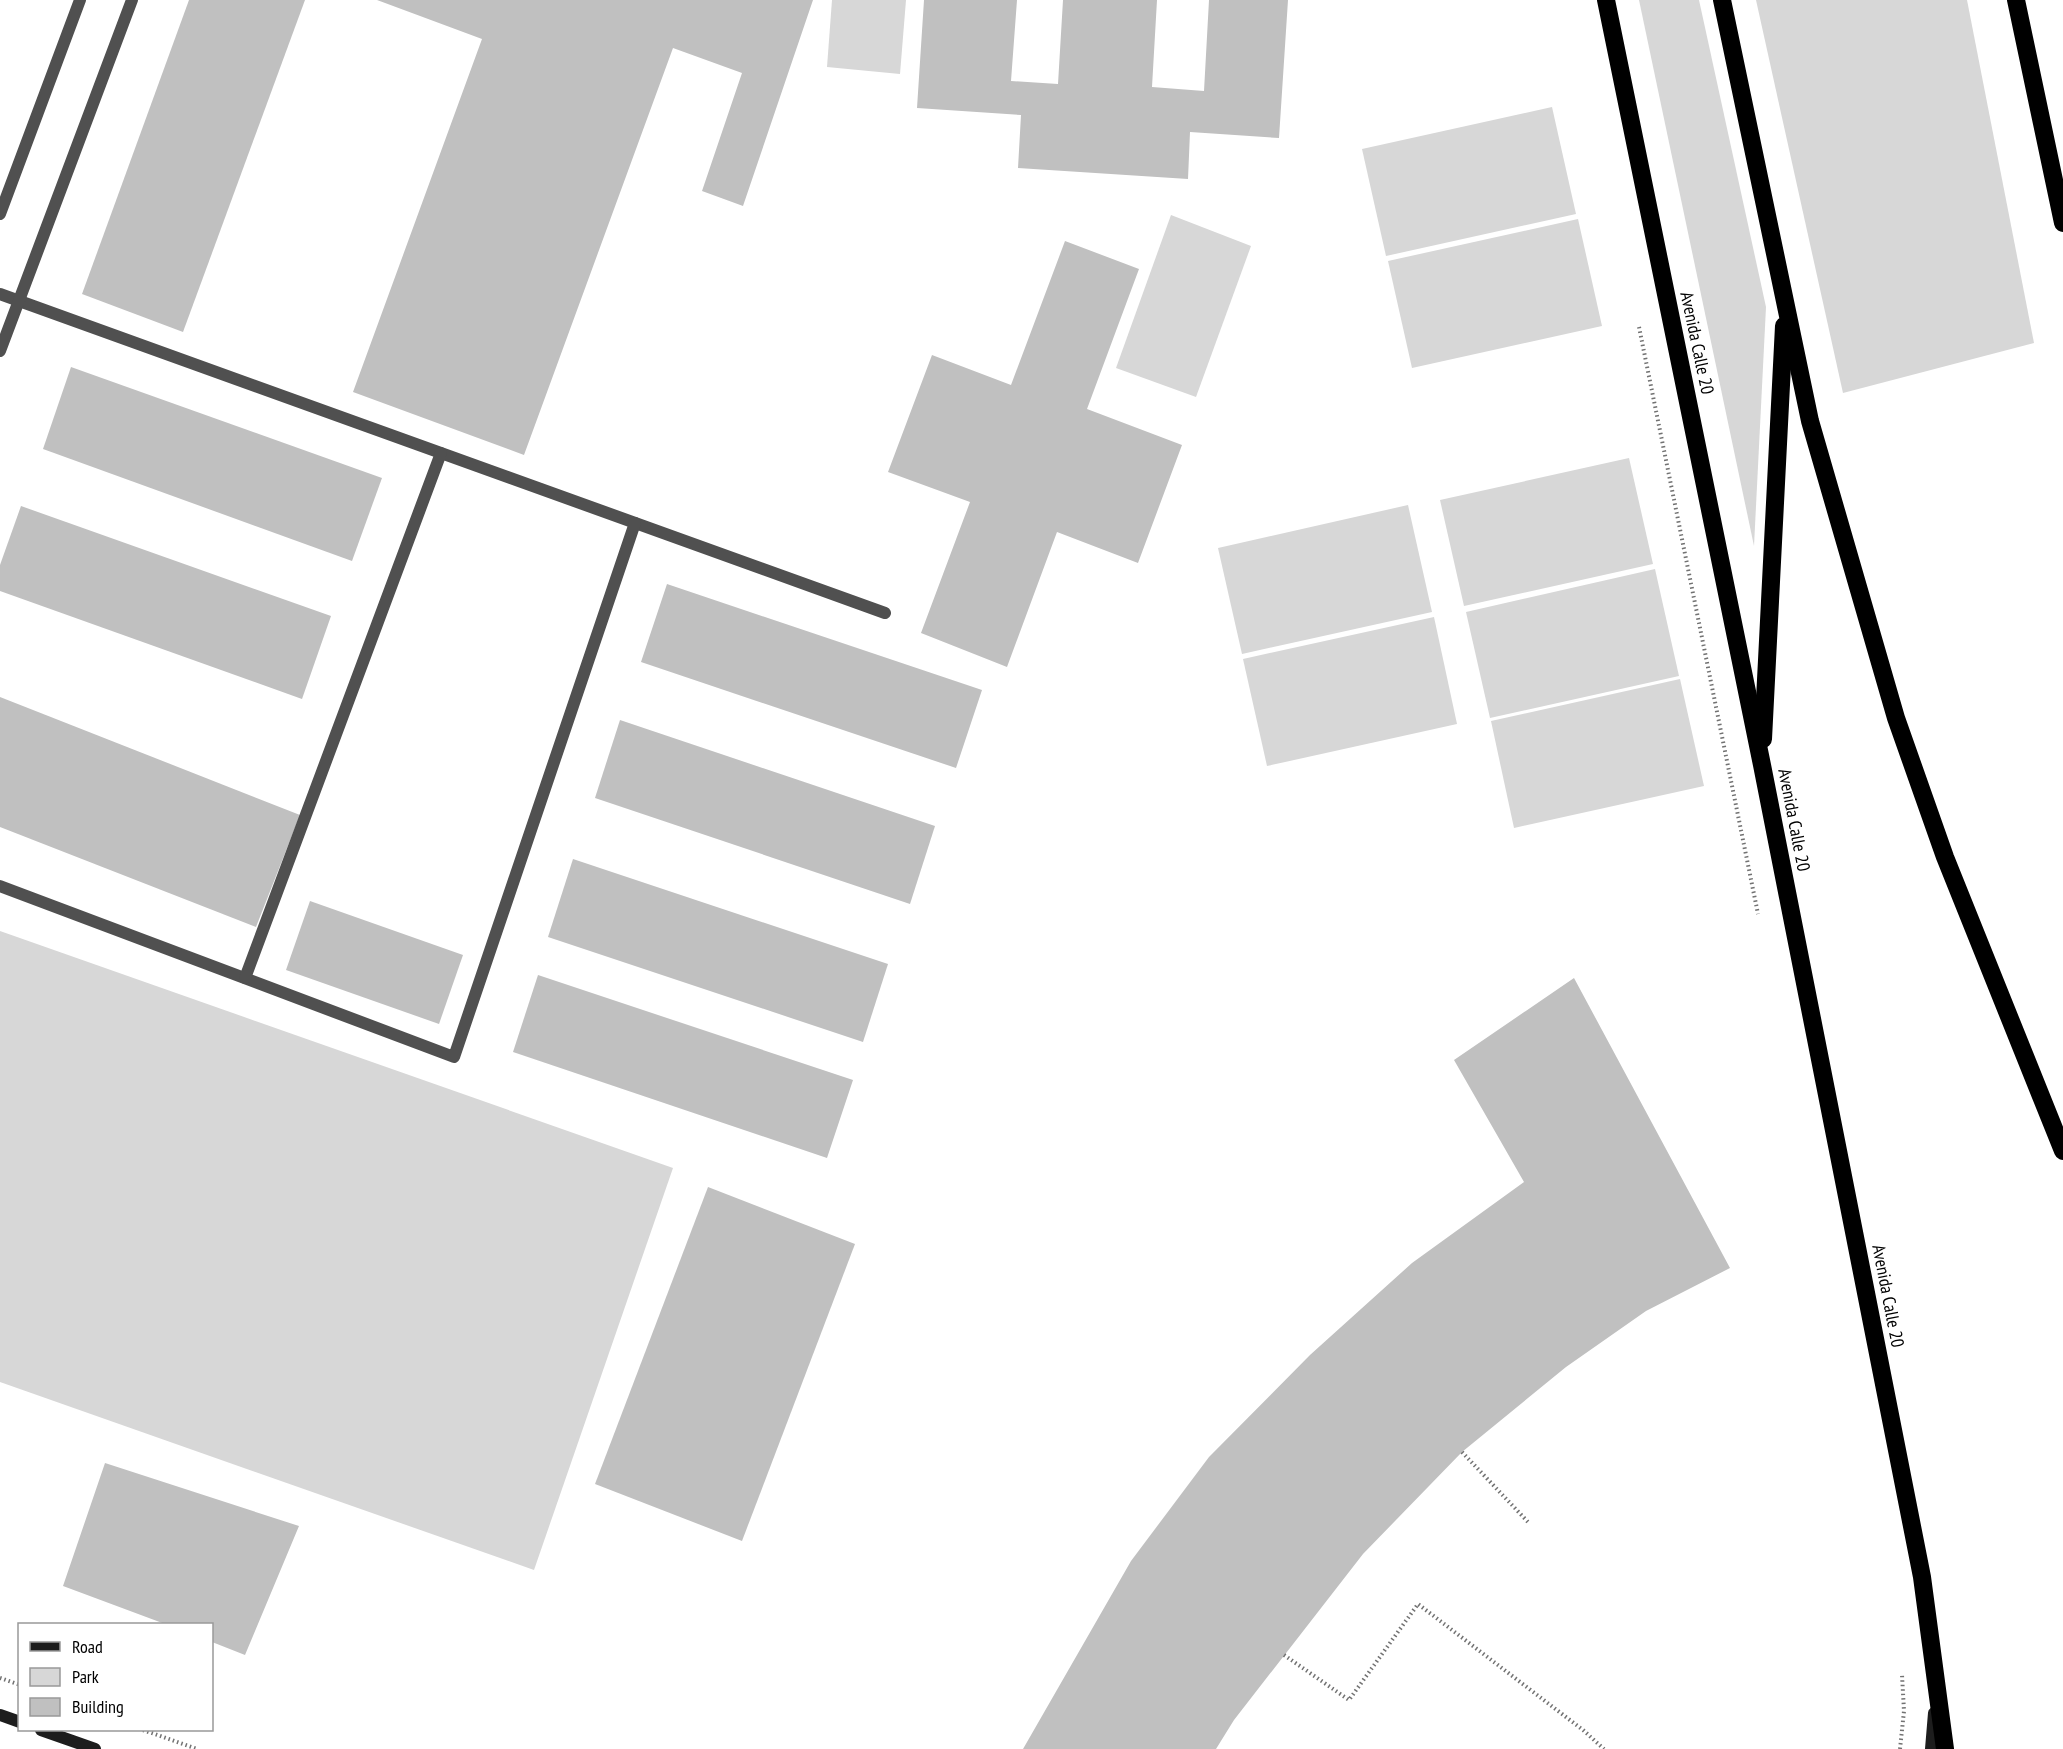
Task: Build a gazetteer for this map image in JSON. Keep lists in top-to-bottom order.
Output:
{
  "streets": {
    "highway": ["Avenida Calle 20"]
  },
  "legend": ["Road", "Park", "Building"]
}
